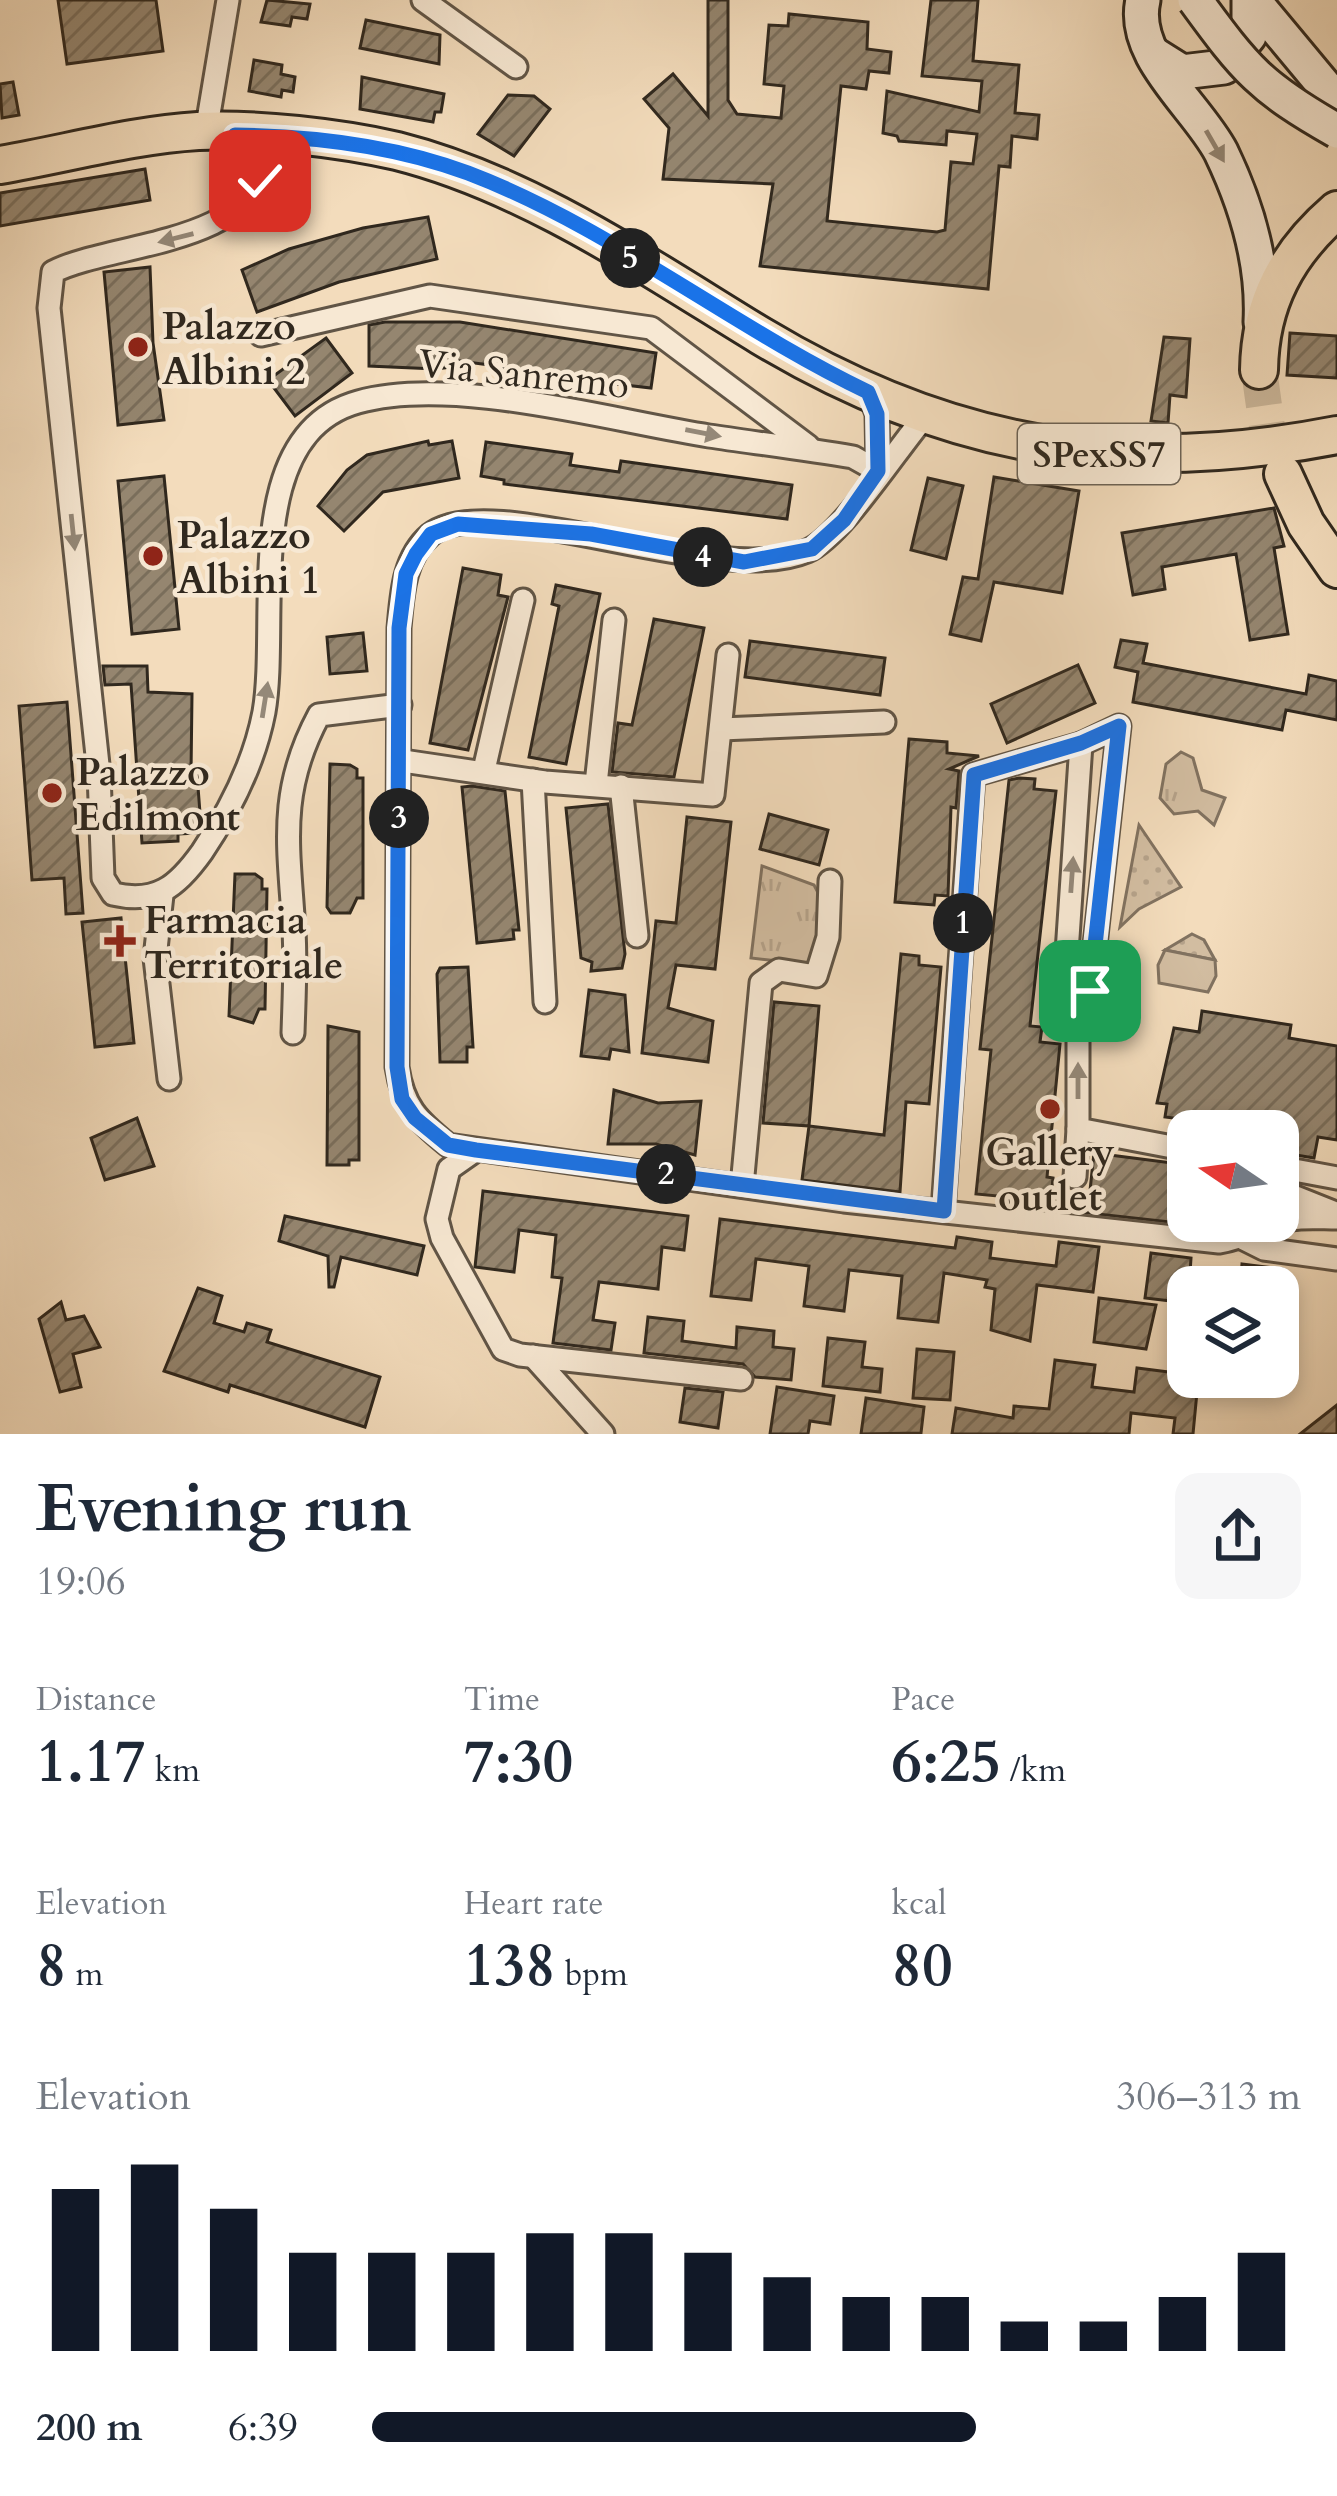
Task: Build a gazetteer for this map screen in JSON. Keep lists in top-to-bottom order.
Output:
{
  "streets": {
    "main road": ["SPexSS7"],
    "street": ["Via Sanremo"]
  },
  "places": {
    "other": [
      "Palazzo Albini 2",
      "Palazzo Albini 1",
      "Palazzo Edilmont",
      "Gallery outlet"
    ],
    "health": ["Farmacia Territoriale"]
  },
  "north": "left",
  "page": {
    "pins": [
      "5",
      "4",
      "3",
      "1",
      "2"
    ],
    "heading": ["Evening run", "19:06"],
    "stats": [
      ["Distance", "1.17 km"],
      ["Time", "7:30"],
      ["Pace", "6:25 /km"],
      ["Elevation", "8 m"],
      ["Heart rate", "138 bpm"],
      ["kcal", "80"]
    ],
    "chart": ["Elevation", "306–313 m"],
    "list": [
      {
        "name": "200 m",
        "note": "6:39"
      }
    ]
  }
}
